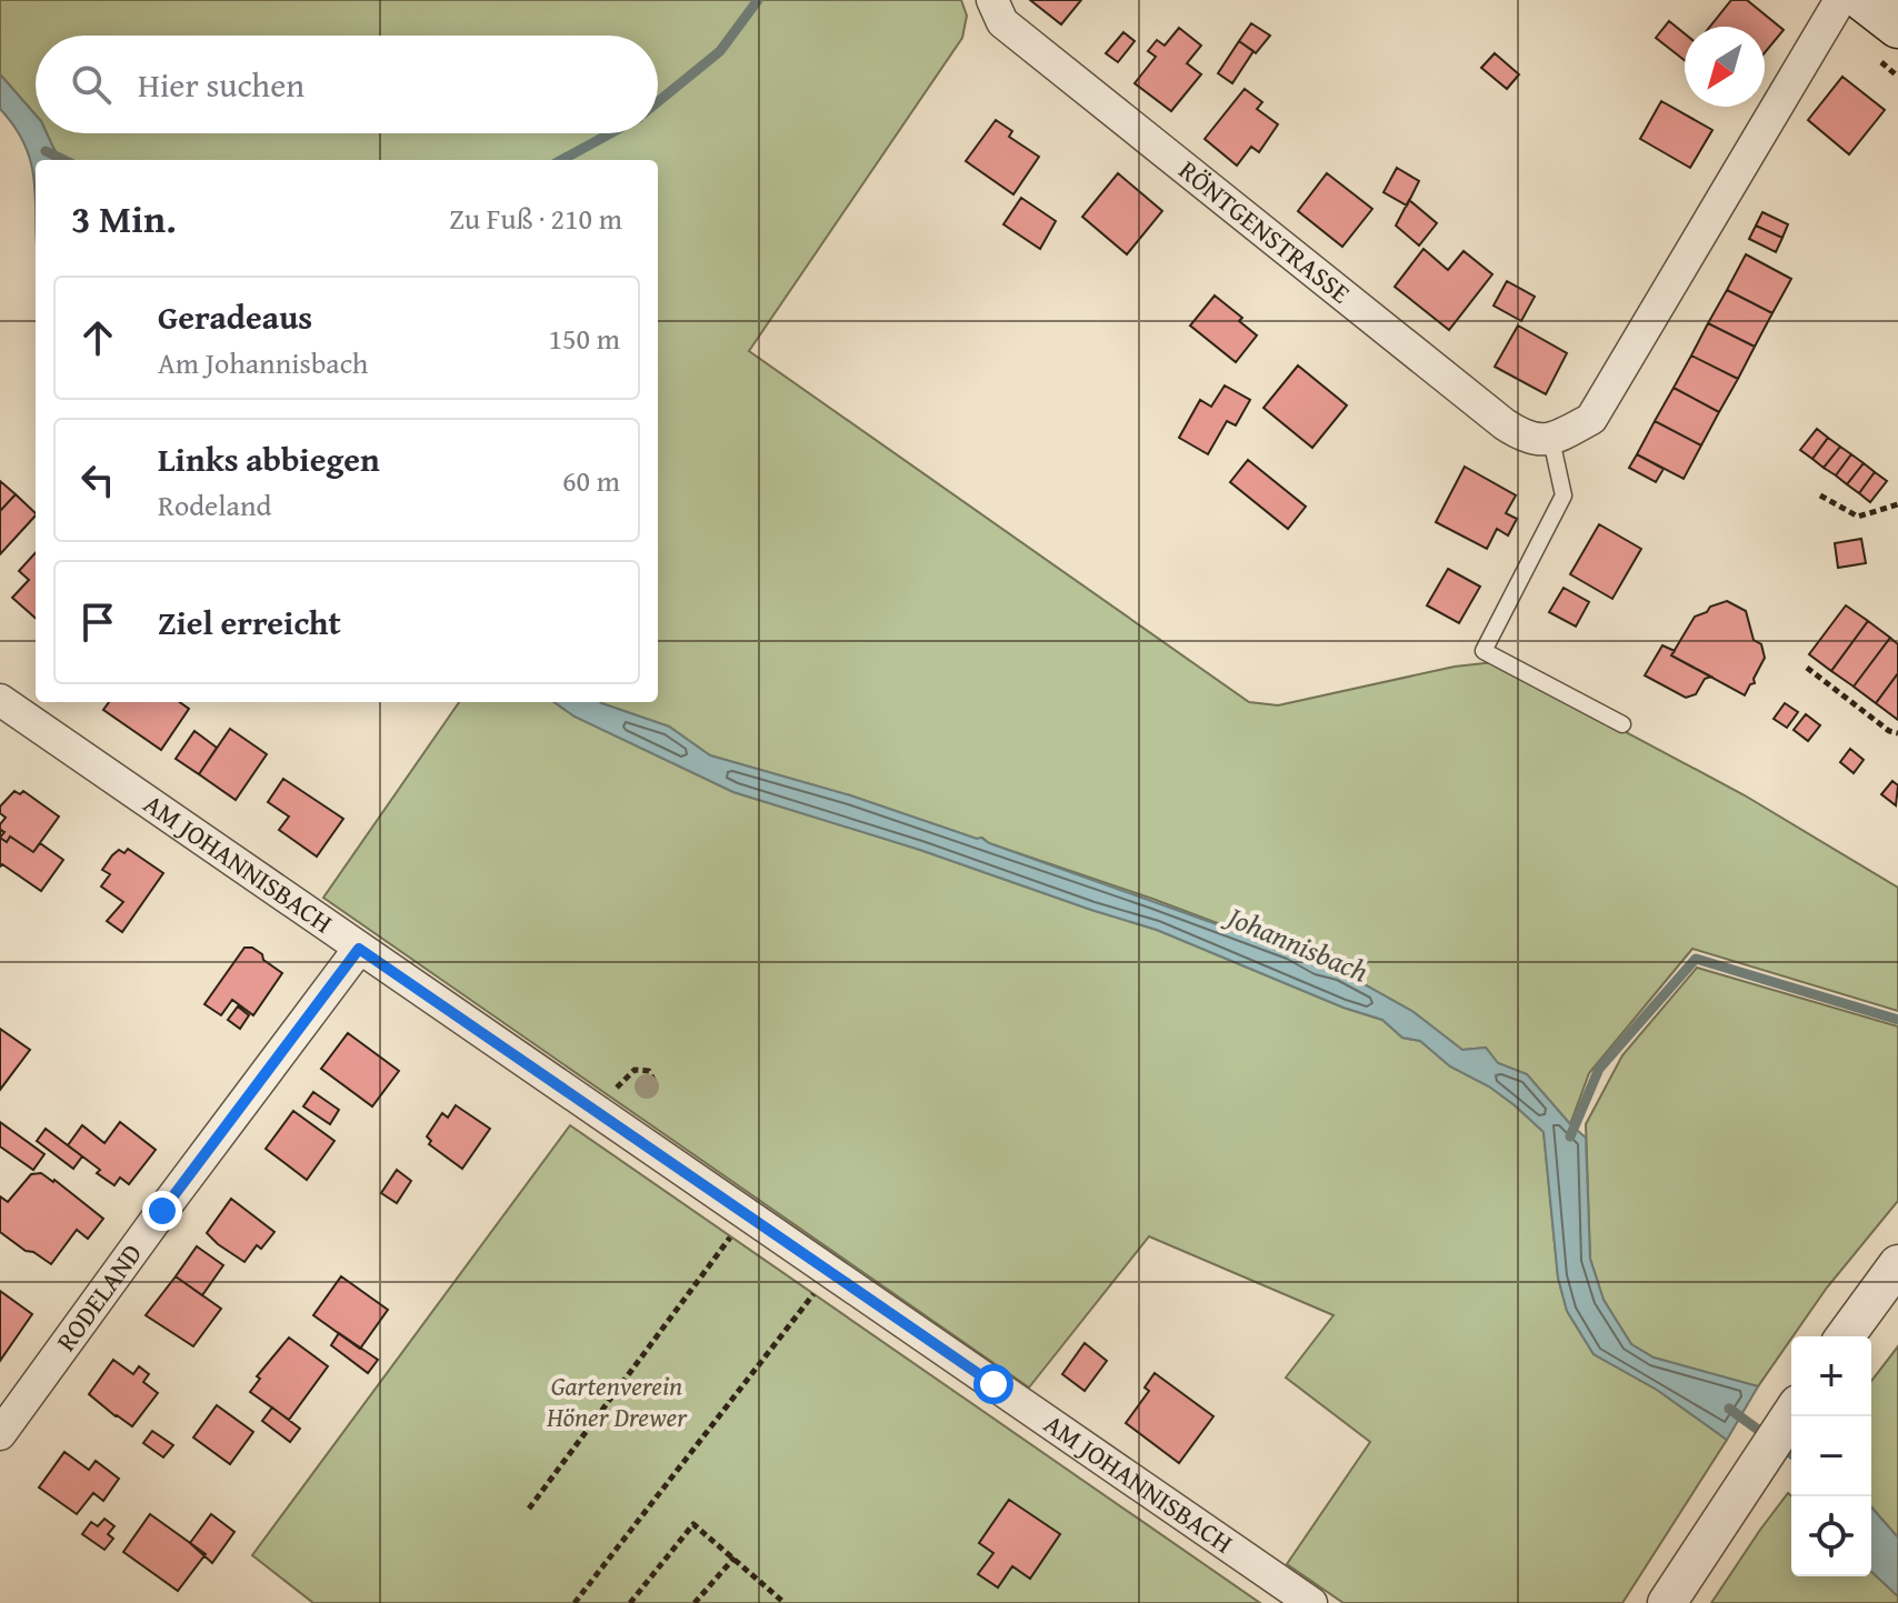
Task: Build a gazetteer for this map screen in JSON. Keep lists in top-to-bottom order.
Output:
{
  "streets": {
    "street": ["RÖNTGENSTRASSE", "AM JOHANNISBACH", "RODELAND"]
  },
  "crossings": [
    ["AM JOHANNISBACH", "RODELAND"]
  ],
  "water": ["Johannisbach"],
  "parks": ["Gartenverein Höner Drewer"],
  "north": "bottom left",
  "page": {
    "search": "Hier suchen",
    "heading": ["3 Min.", "Zu Fuß · 210 m"],
    "list": [
      ["Geradeaus", "Am Johannisbach", "150 m"],
      ["Links abbiegen", "Rodeland", "60 m"],
      "Ziel erreicht"
    ],
    "map_buttons": ["+", "−"]
  }
}
